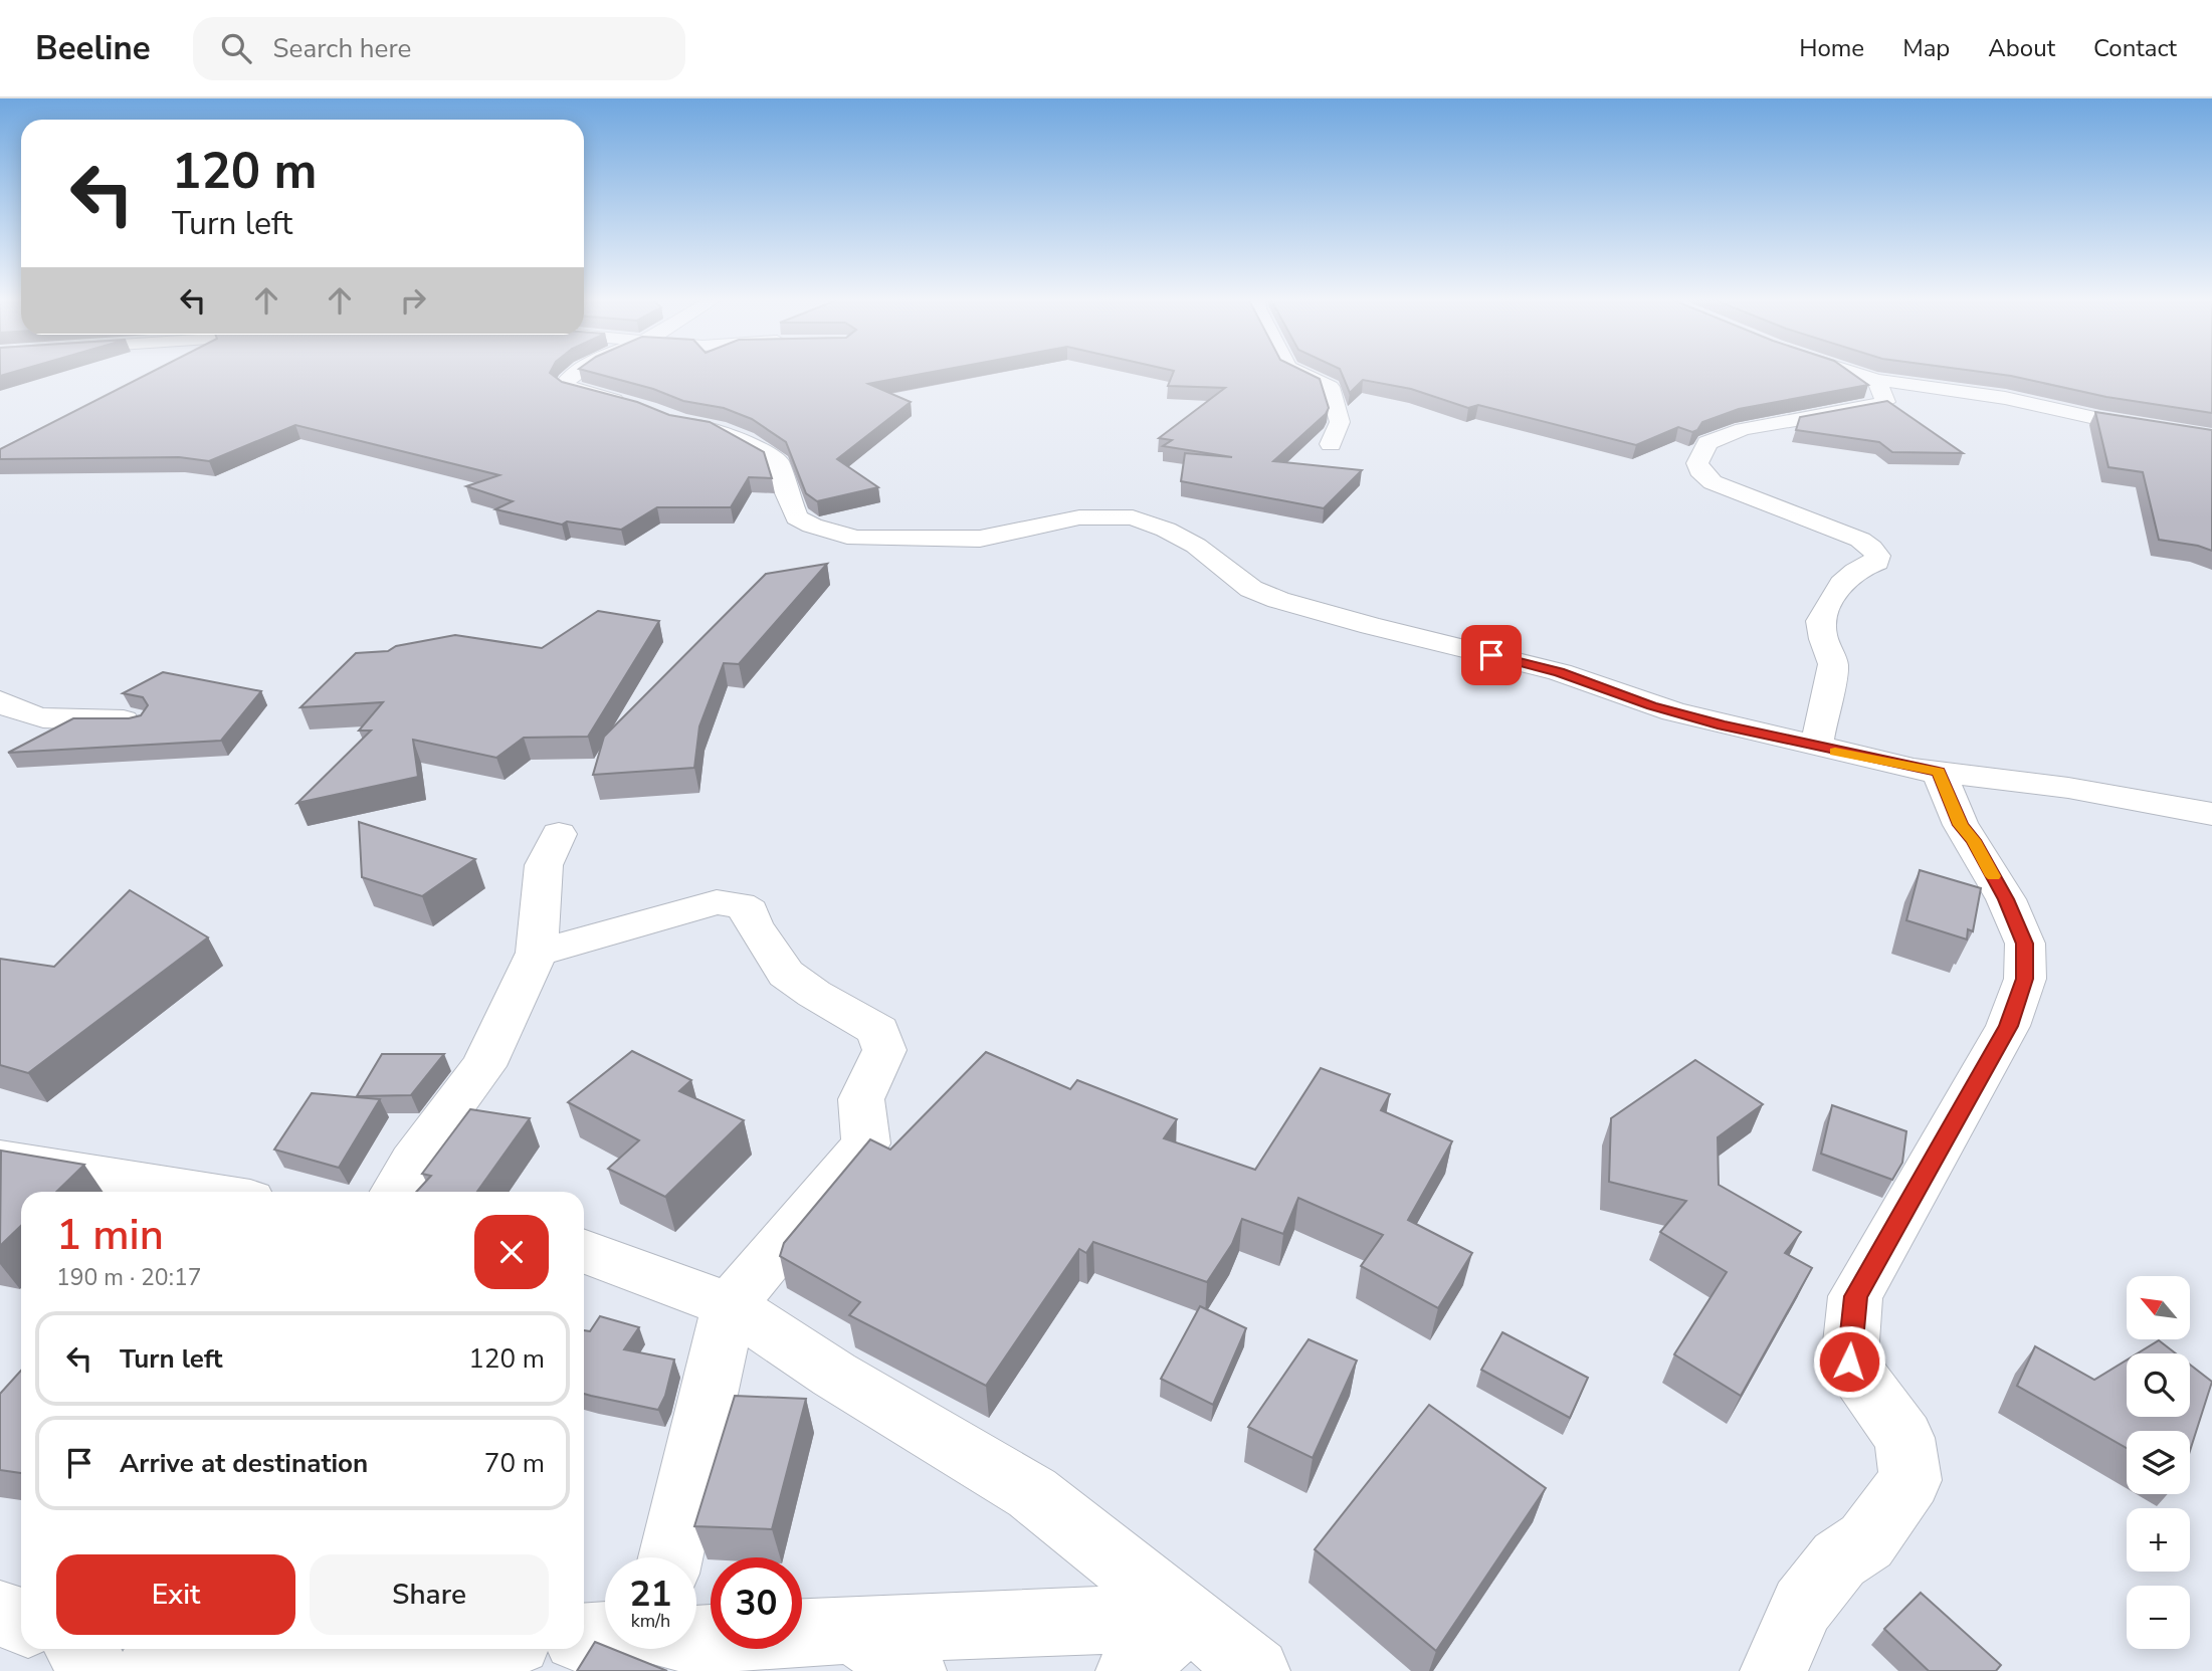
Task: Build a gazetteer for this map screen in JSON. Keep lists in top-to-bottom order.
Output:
{
  "north": "top left",
  "page": {
    "header": "Beeline",
    "search": "Search here",
    "nav": [
      "Home",
      "Map",
      "About",
      "Contact"
    ],
    "turn": ["120 m", "Turn left"],
    "heading": ["1 min", "190 m · 20:17"],
    "map_buttons": ["+", "−"],
    "list": [
      {
        "name": "Turn left",
        "value": "120 m"
      },
      {
        "name": "Arrive at destination",
        "value": "70 m"
      }
    ],
    "buttons": ["Exit", "Share"],
    "speed": "21 km/h",
    "limit": "30"
  }
}
